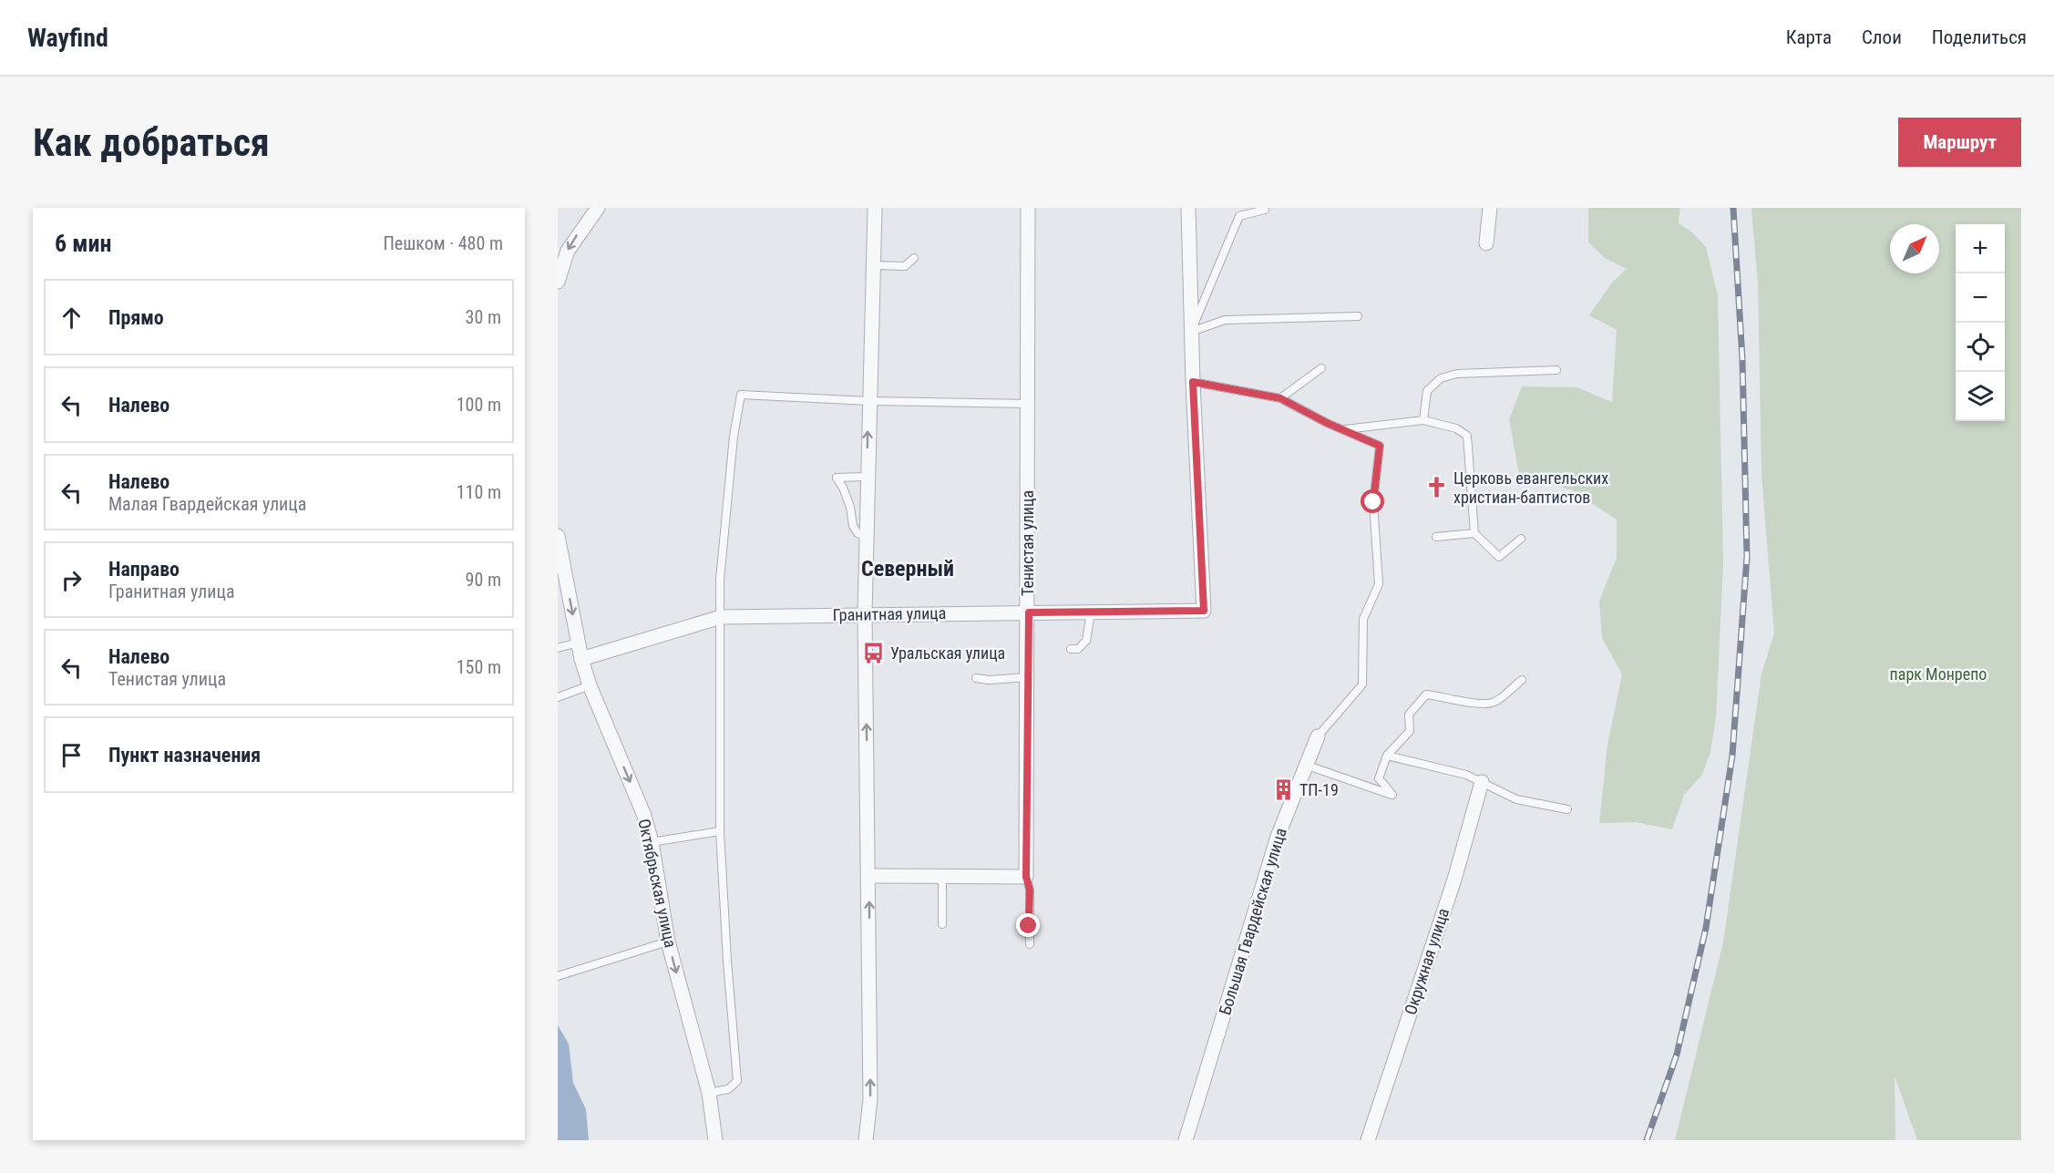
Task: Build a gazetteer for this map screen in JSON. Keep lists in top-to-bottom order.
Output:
{
  "streets": {
    "street": [
      "Тенистая улица",
      "Гранитная улица",
      "Октябрьская улица",
      "Большая Гвардейская улица",
      "Окружная улица"
    ]
  },
  "crossings": [
    ["Тенистая улица", "Гранитная улица"],
    ["Гранитная улица", "Октябрьская улица"]
  ],
  "one_way": ["Октябрьская улица"],
  "districts": ["Северный"],
  "parks": ["парк Монрепо"],
  "places": {
    "church": ["Церковь евангельских христиан-баптистов"],
    "bus stop": ["Уральская улица"],
    "building": ["ТП-19"]
  },
  "north": "top right",
  "page": {
    "header": "Wayfind",
    "nav": ["Карта", "Слои", "Поделиться"],
    "buttons": "Маршрут",
    "title": "Как добраться",
    "heading": ["6 мин", "Пешком · 480 m"],
    "map_buttons": ["+", "−"],
    "list": [
      ["Прямо", "30 m"],
      ["Налево", "100 m"],
      ["Налево", "Малая Гвардейская улица", "110 m"],
      ["Направо", "Гранитная улица", "90 m"],
      ["Налево", "Тенистая улица", "150 m"],
      "Пункт назначения"
    ]
  }
}
